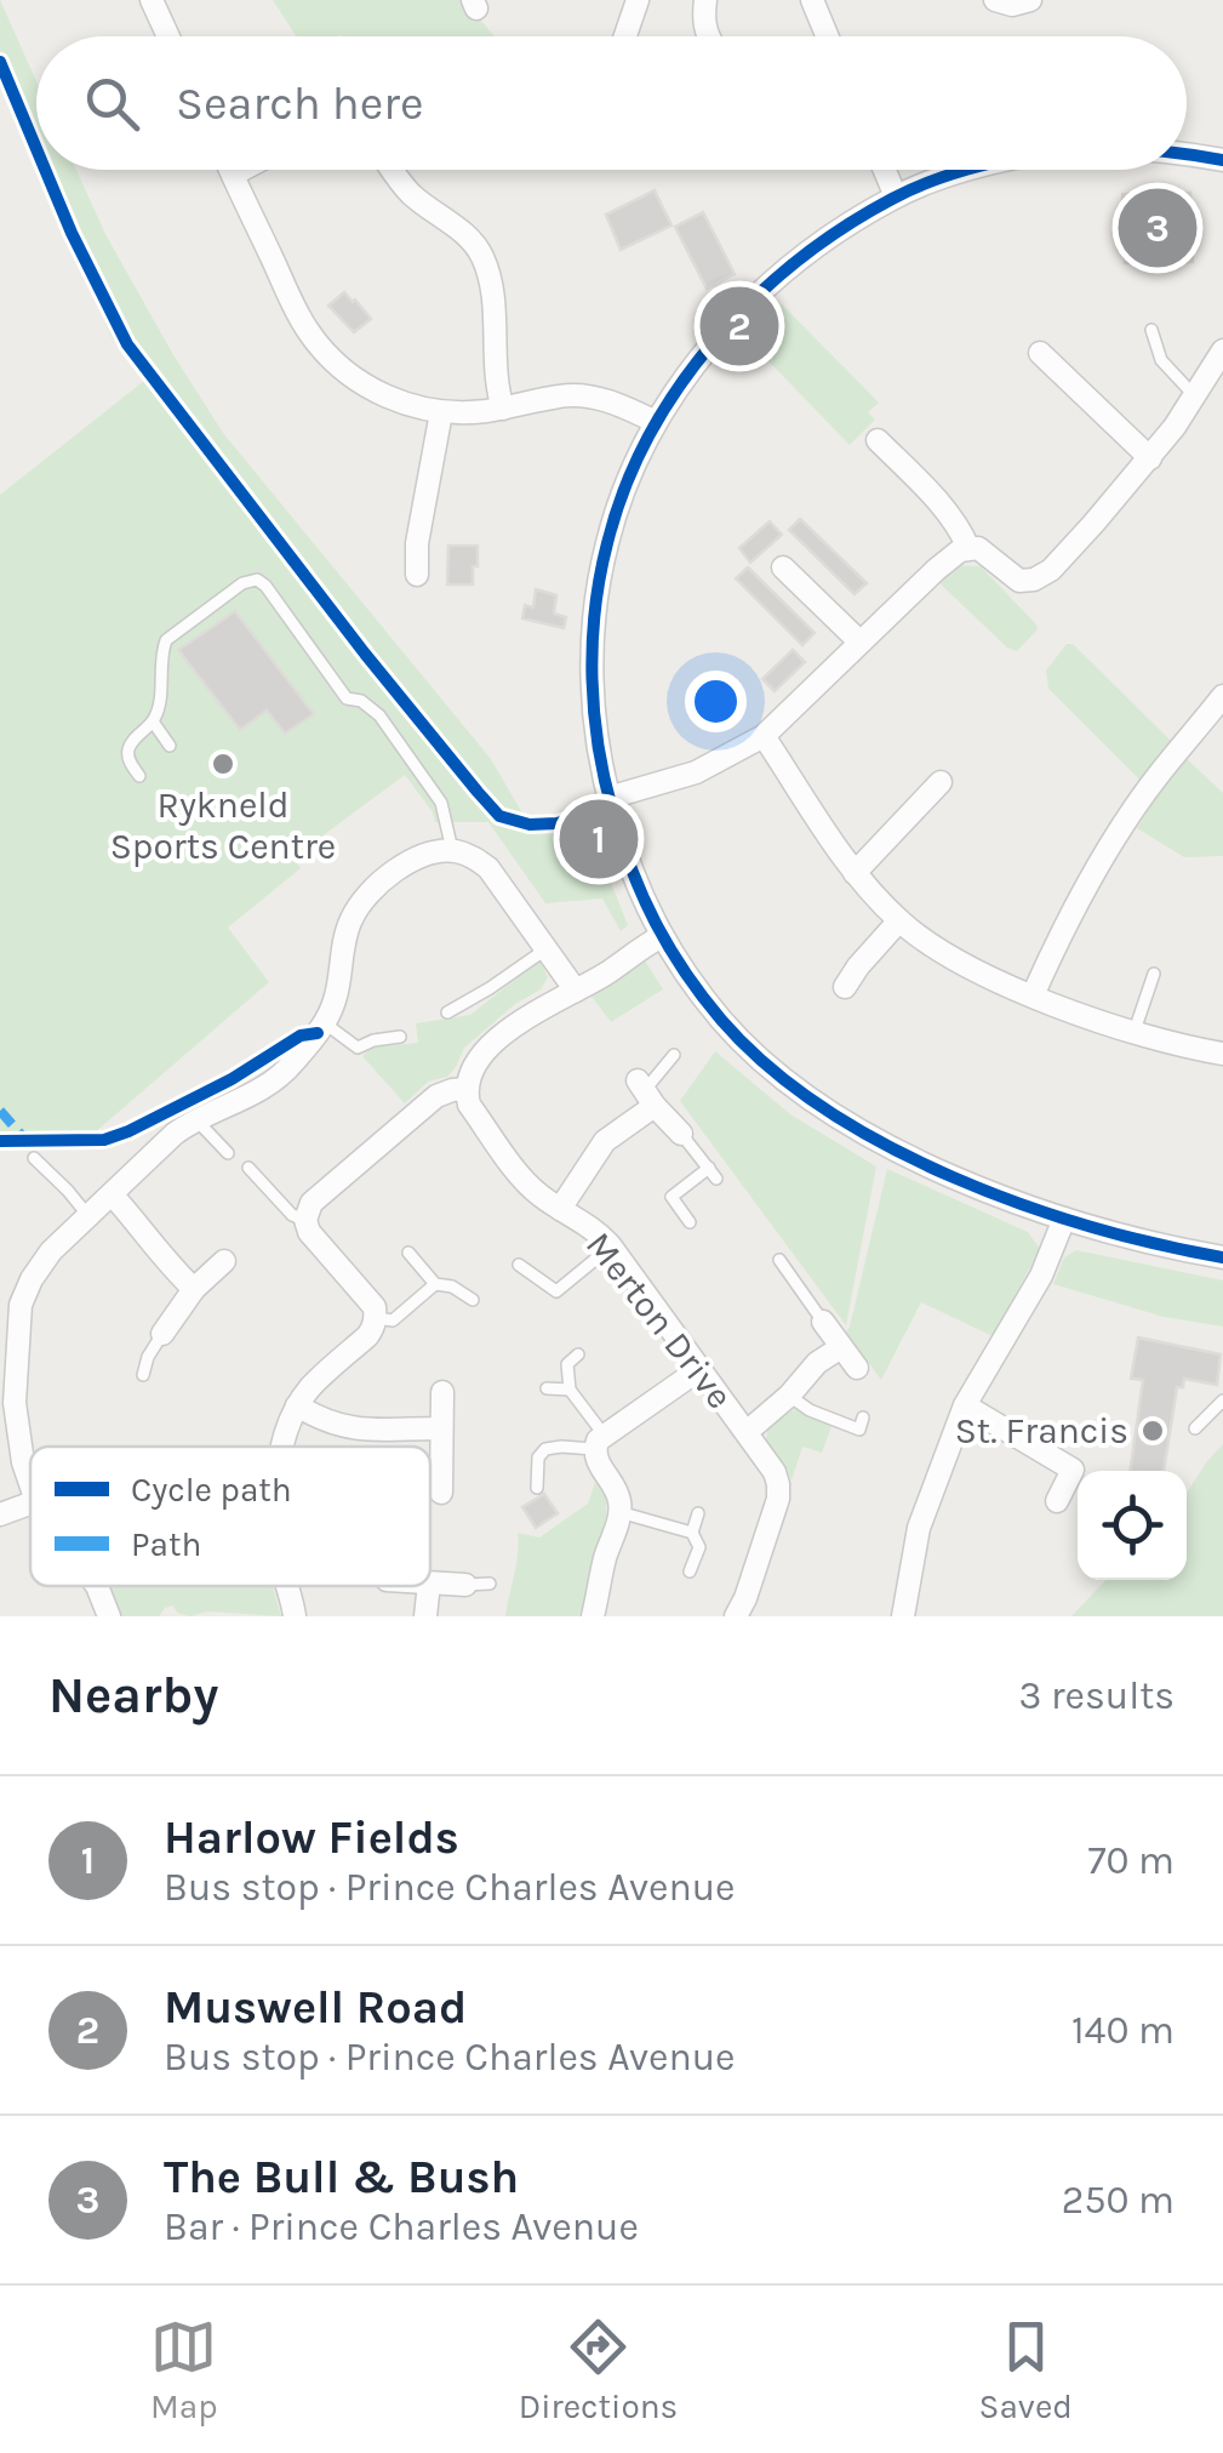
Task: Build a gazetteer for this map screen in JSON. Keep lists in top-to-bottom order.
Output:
{
  "streets": {
    "street": ["Merton Drive"]
  },
  "places": ["Rykneld Sports Centre", "St. Francis"],
  "legend": ["Cycle path", "Path"],
  "page": {
    "search": "Search here",
    "pins": ["3", "2", "1"],
    "heading": ["Nearby", "3 results"],
    "list": [
      {
        "mark": "1",
        "name": "Harlow Fields",
        "note": "Bus stop · Prince Charles Avenue",
        "value": "70 m"
      },
      {
        "mark": "2",
        "name": "Muswell Road",
        "note": "Bus stop · Prince Charles Avenue",
        "value": "140 m"
      },
      {
        "mark": "3",
        "name": "The Bull & Bush",
        "note": "Bar · Prince Charles Avenue",
        "value": "250 m"
      }
    ],
    "nav": ["Map", "Directions", "Saved"]
  }
}
